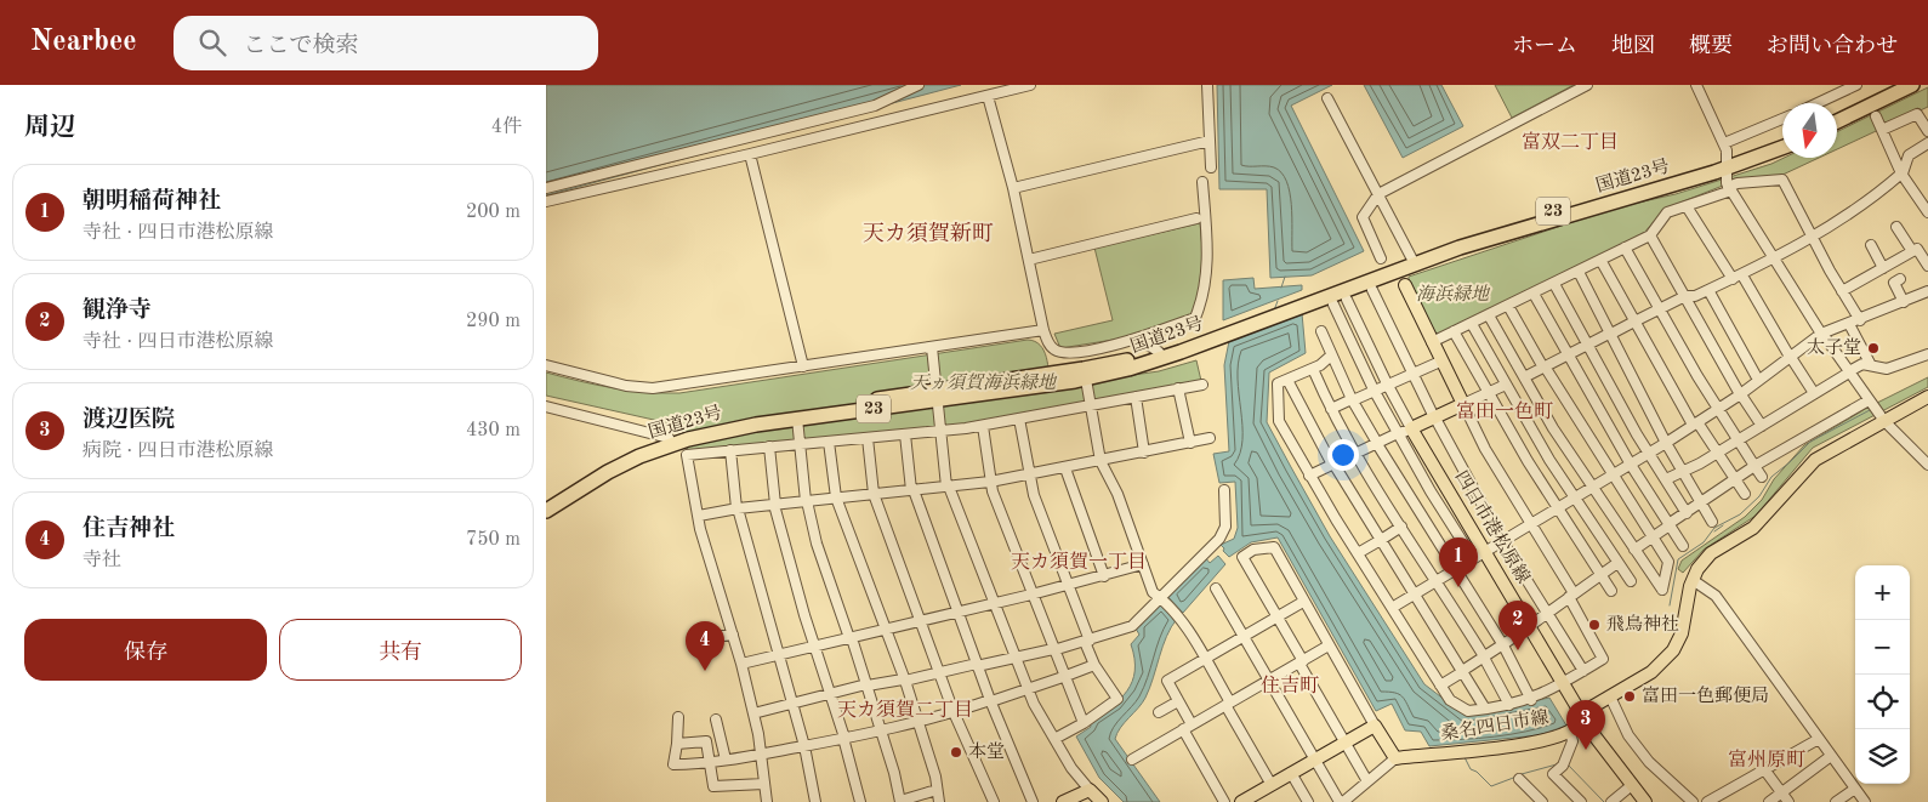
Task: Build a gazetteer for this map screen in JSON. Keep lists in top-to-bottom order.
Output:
{
  "streets": {
    "highway": ["国道23号", "23"],
    "main road": ["四日市港松原線", "桑名四日市線"]
  },
  "crossings": [
    ["四日市港松原線", "桑名四日市線"]
  ],
  "districts": [
    "富双二丁目",
    "天カ須賀新町",
    "富田一色町",
    "天カ須賀一丁目",
    "住吉町",
    "天カ須賀二丁目",
    "富州原町"
  ],
  "parks": ["海浜緑地", "天ヵ須賀海浜緑地"],
  "places": [
    "太子堂",
    "飛鳥神社",
    "富田一色郵便局",
    "本堂"
  ],
  "north": "bottom",
  "page": {
    "header": "Nearbee",
    "search": "ここで検索",
    "nav": [
      "ホーム",
      "地図",
      "概要",
      "お問い合わせ"
    ],
    "heading": ["周辺", "4件"],
    "list": [
      {
        "mark": "1",
        "name": "朝明稲荷神社",
        "note": "寺社 · 四日市港松原線",
        "value": "200 m"
      },
      {
        "mark": "2",
        "name": "観浄寺",
        "note": "寺社 · 四日市港松原線",
        "value": "290 m"
      },
      {
        "mark": "3",
        "name": "渡辺医院",
        "note": "病院 · 四日市港松原線",
        "value": "430 m"
      },
      {
        "mark": "4",
        "name": "住吉神社",
        "note": "寺社",
        "value": "750 m"
      }
    ],
    "pins": [
      "1",
      "2",
      "4",
      "3"
    ],
    "map_buttons": ["+", "−"],
    "buttons": ["保存", "共有"]
  }
}
